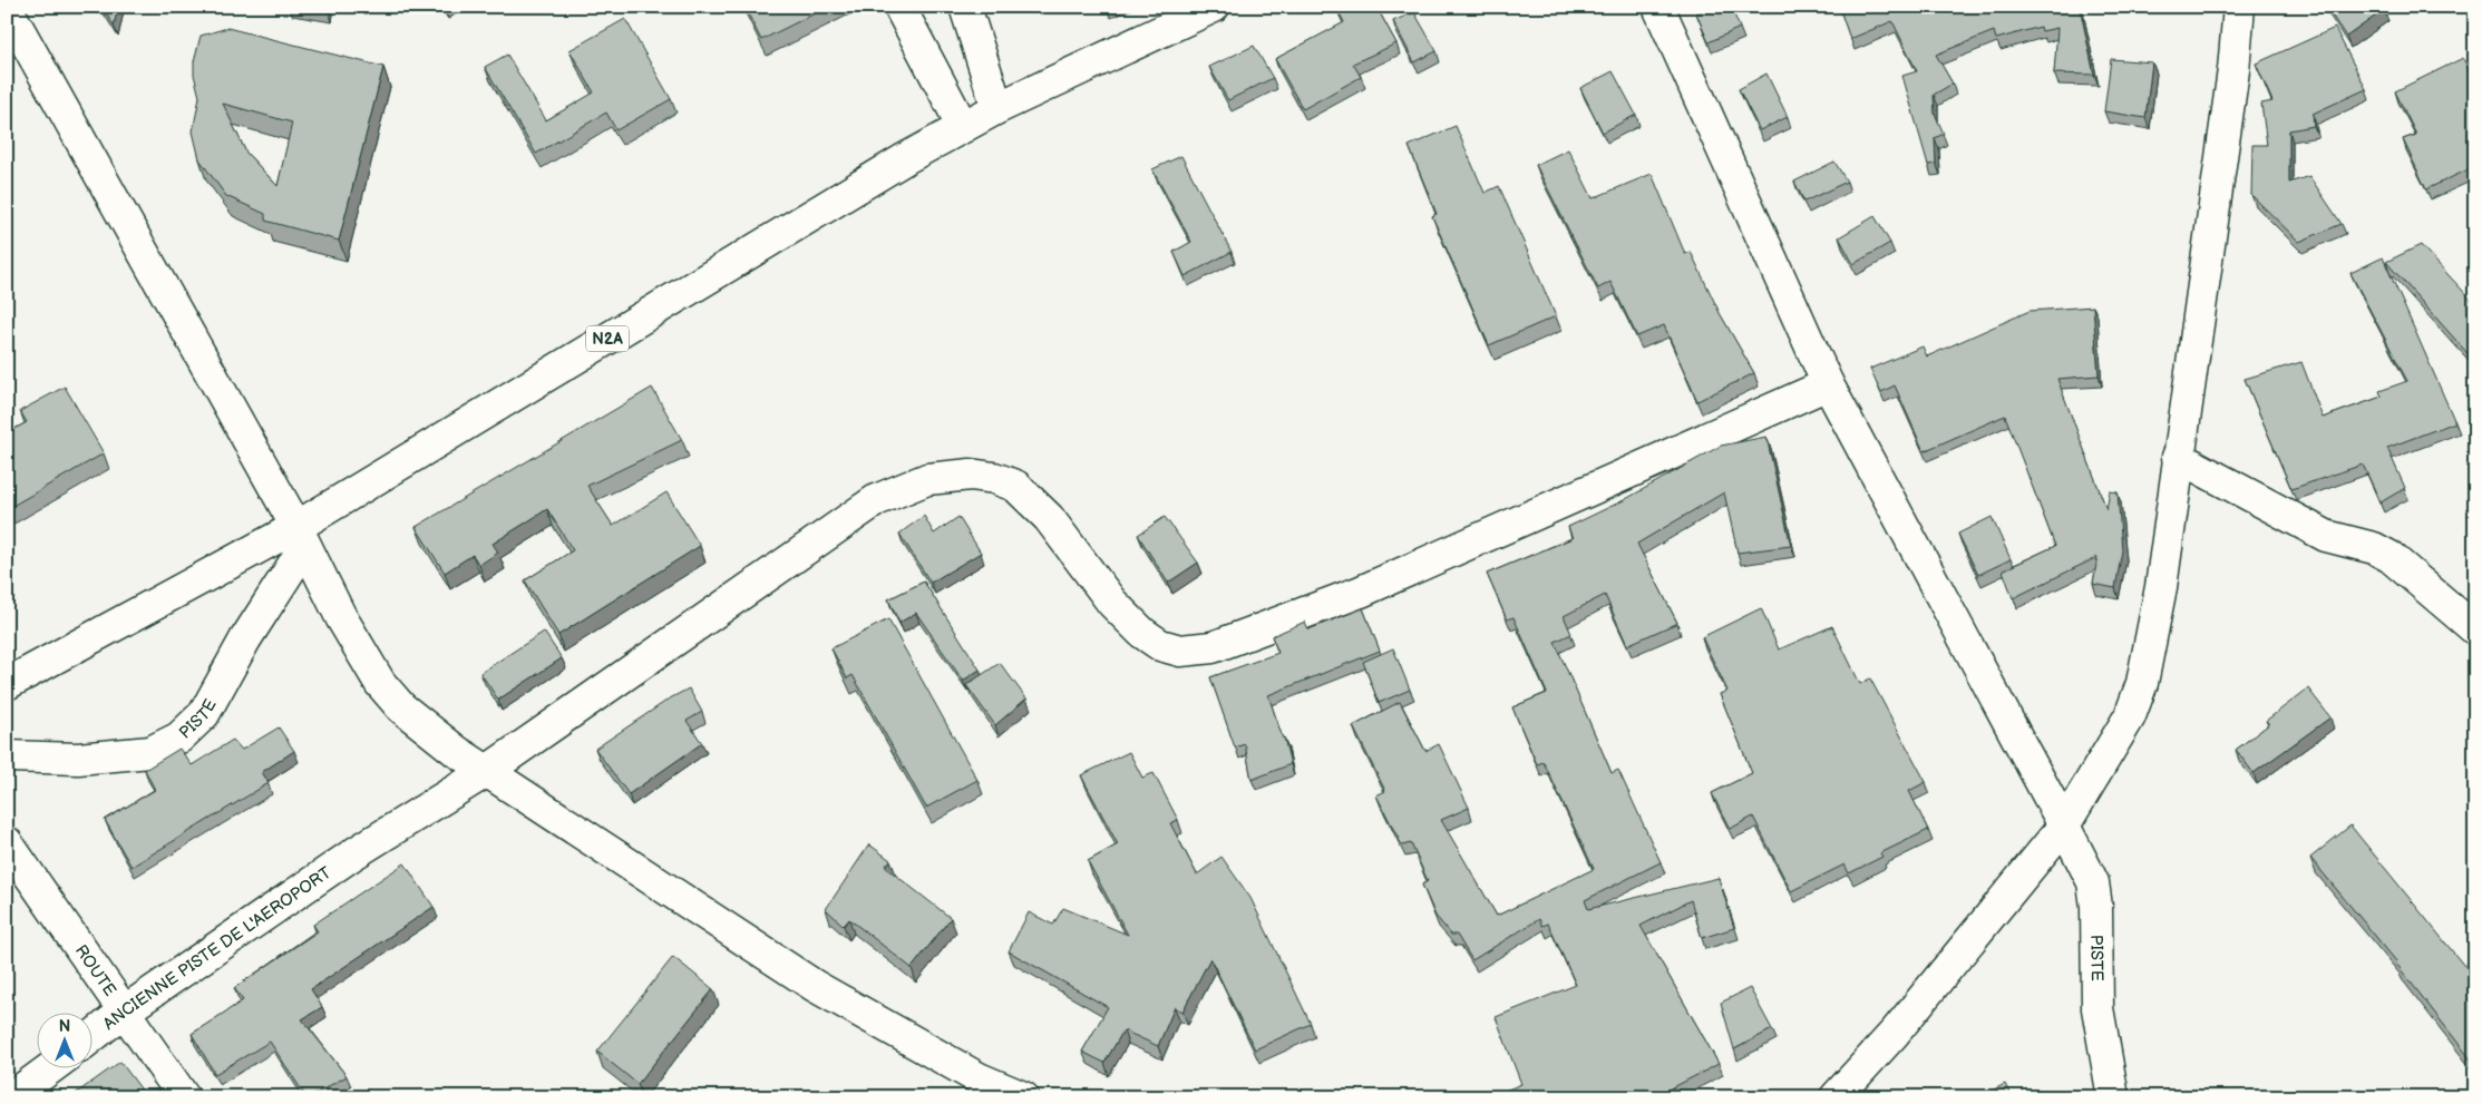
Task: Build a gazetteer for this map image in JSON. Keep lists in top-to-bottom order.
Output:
{
  "streets": {
    "main road": [
      "N2A",
      "PISTE",
      "ANCIENNE PISTE DE L'AEROPORT",
      "ROUTE"
    ]
  },
  "crossings": [
    ["N2A", "PISTE"],
    ["PISTE", "ANCIENNE PISTE DE L'AEROPORT"],
    ["ANCIENNE PISTE DE L'AEROPORT", "ROUTE"]
  ],
  "north": "top"
}
